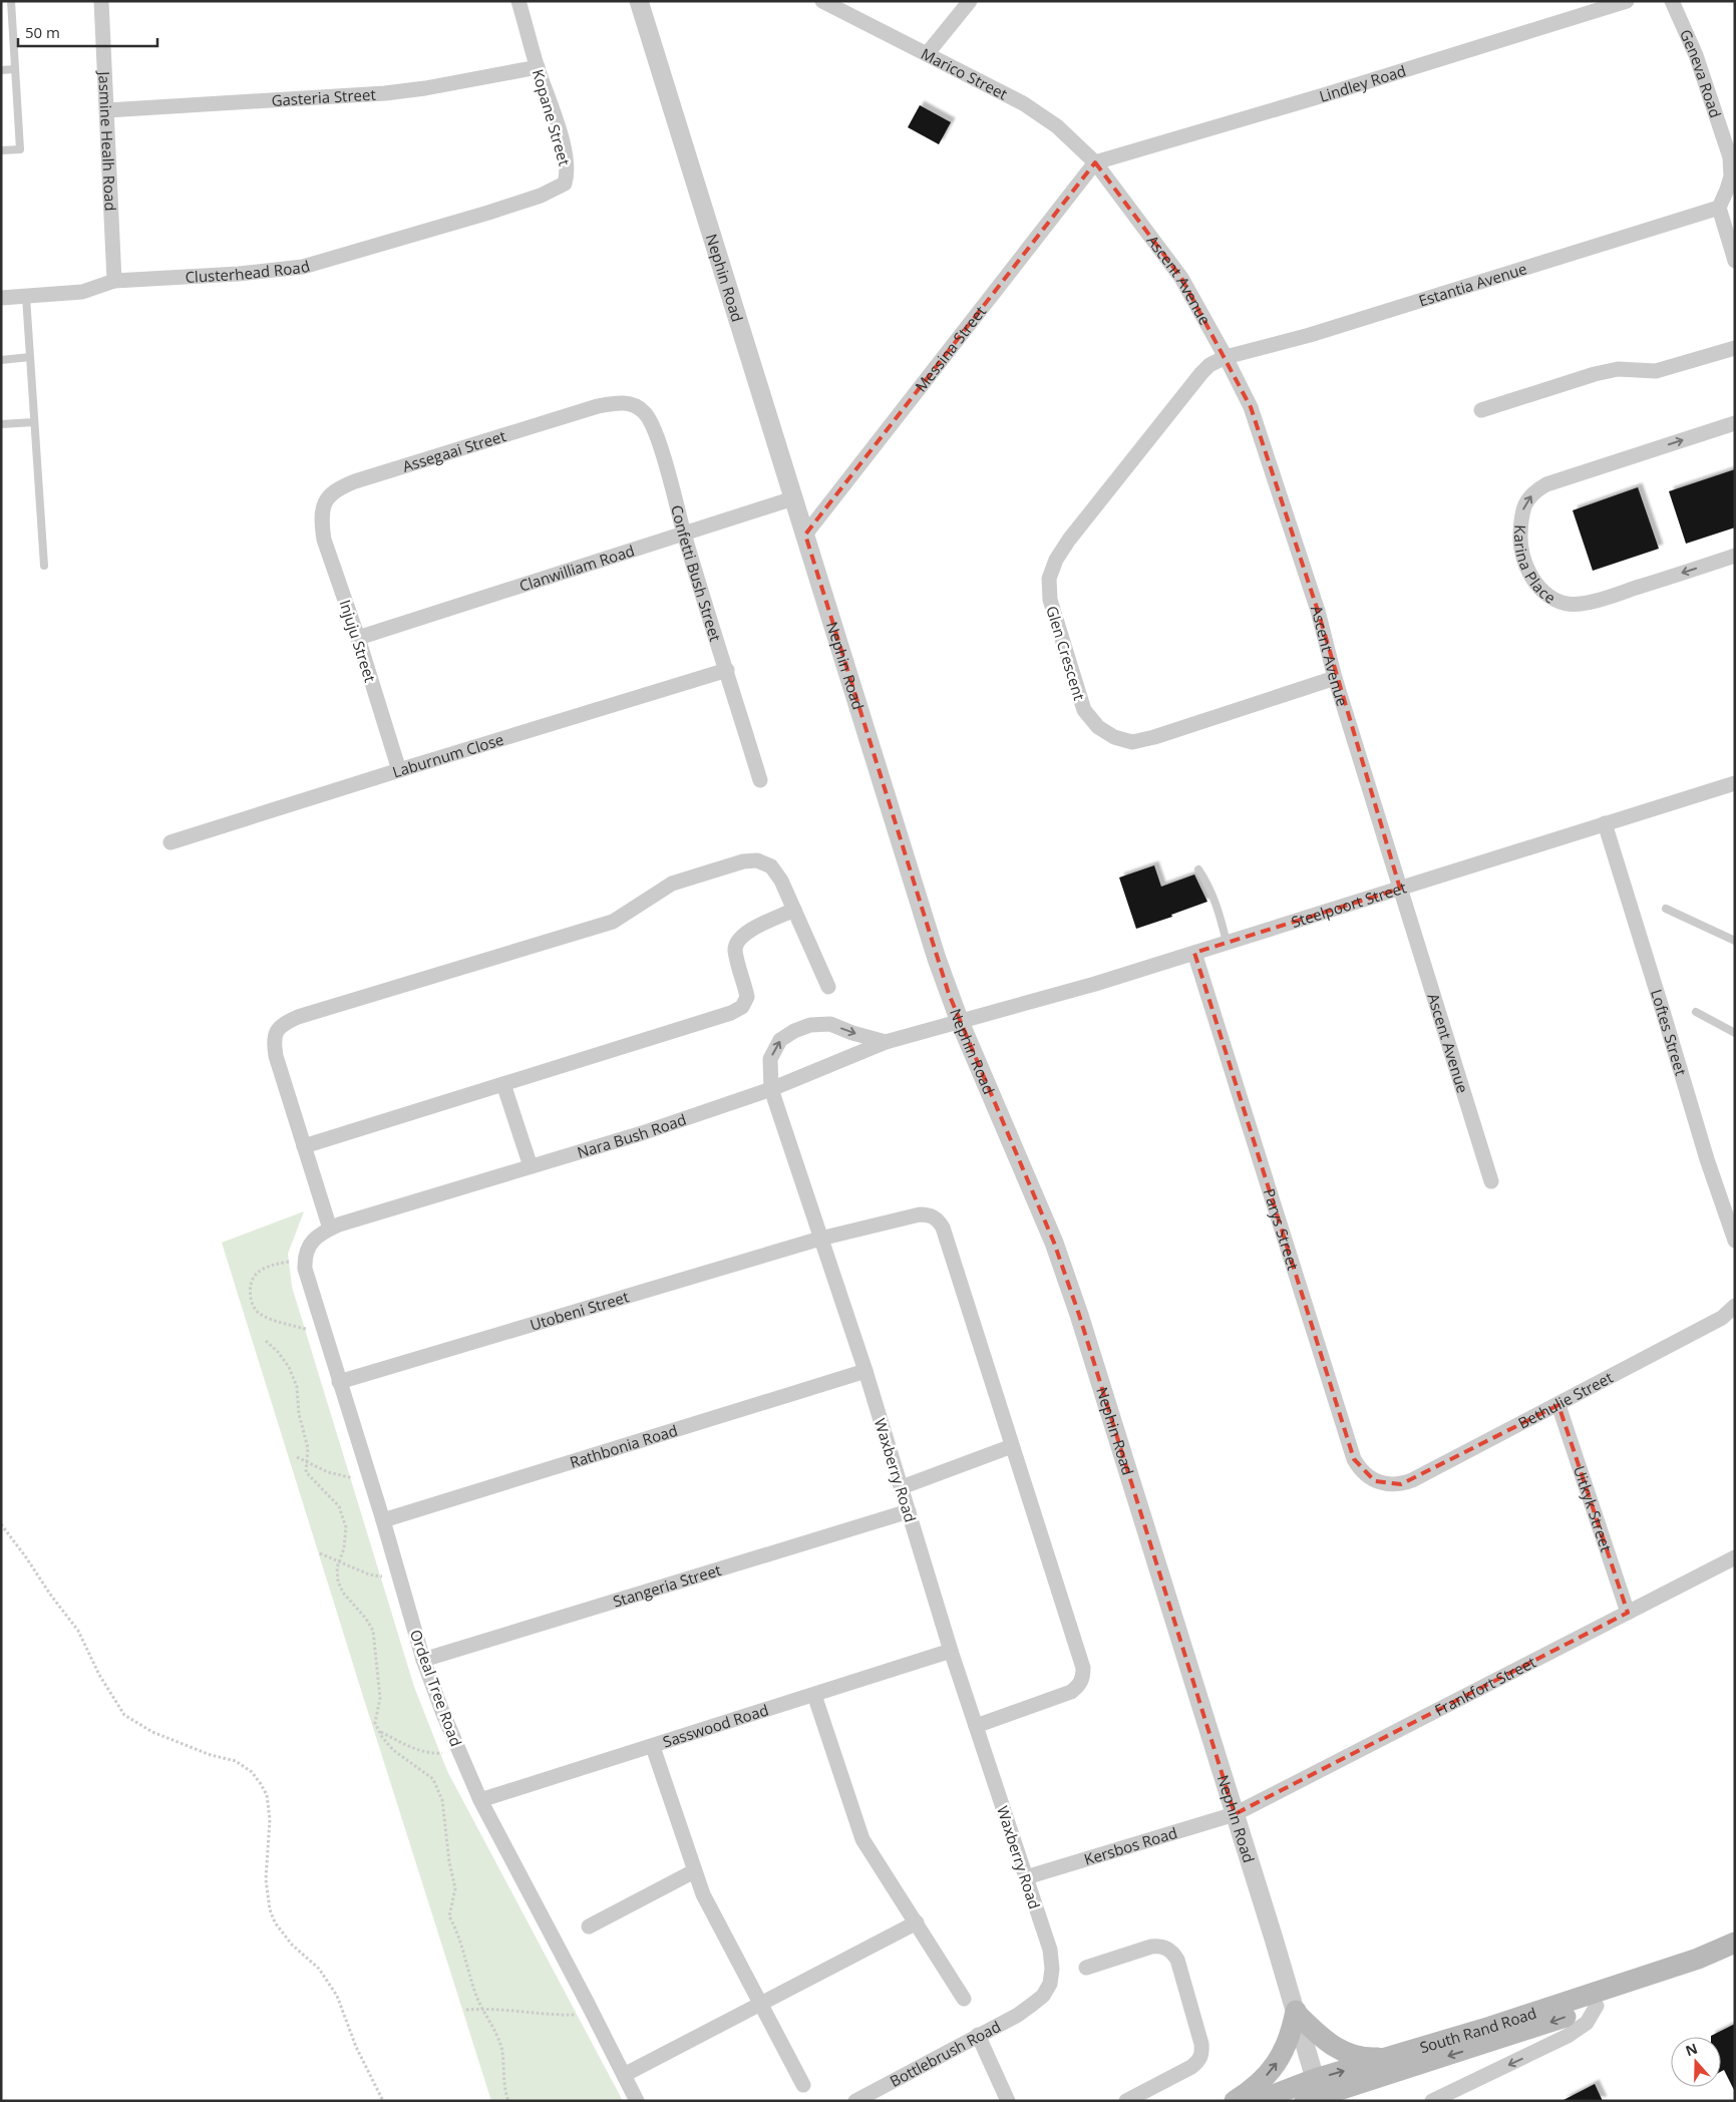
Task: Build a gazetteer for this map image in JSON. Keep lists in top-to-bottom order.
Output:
{
  "streets": {
    "main road": ["South Rand Road"],
    "street": [
      "Marico Street",
      "Geneva Road",
      "Lindley Road",
      "Gasteria Street",
      "Kopane Street",
      "Jasmine Healh Road",
      "Clusterhead Road",
      "Nephin Road",
      "Ascent Avenue",
      "Estantia Avenue",
      "Messina Street",
      "Assegaai Street",
      "Karina Place",
      "Clanwilliam Road",
      "Confetti Bush Street",
      "Injuju Street",
      "Glen Crescent",
      "Laburnum Close",
      "Steelpoort Street",
      "Loftes Street",
      "Nara Bush Road",
      "Parys Street",
      "Utobeni Street",
      "Bethulie Street",
      "Rathbonia Road",
      "Waxberry Road",
      "Uitkyk Street",
      "Stangeria Street",
      "Frankfort Street",
      "Ordeal Tree Road",
      "Sasswood Road",
      "Kersbos Road",
      "Bottlebrush Road"
    ]
  },
  "crossings": [
    ["Marico Street", "Lindley Road"],
    ["Marico Street", "Ascent Avenue"],
    ["Marico Street", "Messina Street"],
    ["Geneva Road", "Estantia Avenue"],
    ["Lindley Road", "Ascent Avenue"],
    ["Lindley Road", "Messina Street"],
    ["Gasteria Street", "Kopane Street"],
    ["Gasteria Street", "Jasmine Healh Road"],
    ["Kopane Street", "Clusterhead Road"],
    ["Jasmine Healh Road", "Clusterhead Road"],
    ["Nephin Road", "Messina Street"],
    ["Nephin Road", "Clanwilliam Road"],
    ["Nephin Road", "Steelpoort Street"],
    ["Nephin Road", "Nara Bush Road"],
    ["Nephin Road", "Frankfort Street"],
    ["Nephin Road", "Kersbos Road"],
    ["Nephin Road", "South Rand Road"],
    ["Ascent Avenue", "Estantia Avenue"],
    ["Ascent Avenue", "Messina Street"],
    ["Ascent Avenue", "Glen Crescent"],
    ["Ascent Avenue", "Steelpoort Street"],
    ["Estantia Avenue", "Glen Crescent"],
    ["Assegaai Street", "Confetti Bush Street"],
    ["Assegaai Street", "Injuju Street"],
    ["Clanwilliam Road", "Confetti Bush Street"],
    ["Clanwilliam Road", "Injuju Street"],
    ["Confetti Bush Street", "Laburnum Close"],
    ["Injuju Street", "Laburnum Close"],
    ["Steelpoort Street", "Loftes Street"],
    ["Steelpoort Street", "Nara Bush Road"],
    ["Steelpoort Street", "Parys Street"],
    ["Nara Bush Road", "Waxberry Road"],
    ["Nara Bush Road", "Ordeal Tree Road"],
    ["Parys Street", "Bethulie Street"],
    ["Utobeni Street", "Waxberry Road"],
    ["Utobeni Street", "Ordeal Tree Road"],
    ["Bethulie Street", "Uitkyk Street"],
    ["Rathbonia Road", "Waxberry Road"],
    ["Rathbonia Road", "Ordeal Tree Road"],
    ["Waxberry Road", "Stangeria Street"],
    ["Waxberry Road", "Sasswood Road"],
    ["Waxberry Road", "Kersbos Road"],
    ["Waxberry Road", "Bottlebrush Road"],
    ["Uitkyk Street", "Frankfort Street"],
    ["Stangeria Street", "Ordeal Tree Road"],
    ["Frankfort Street", "Kersbos Road"],
    ["Ordeal Tree Road", "Sasswood Road"]
  ],
  "scale_bar": "50 m",
  "north": "top"
}
